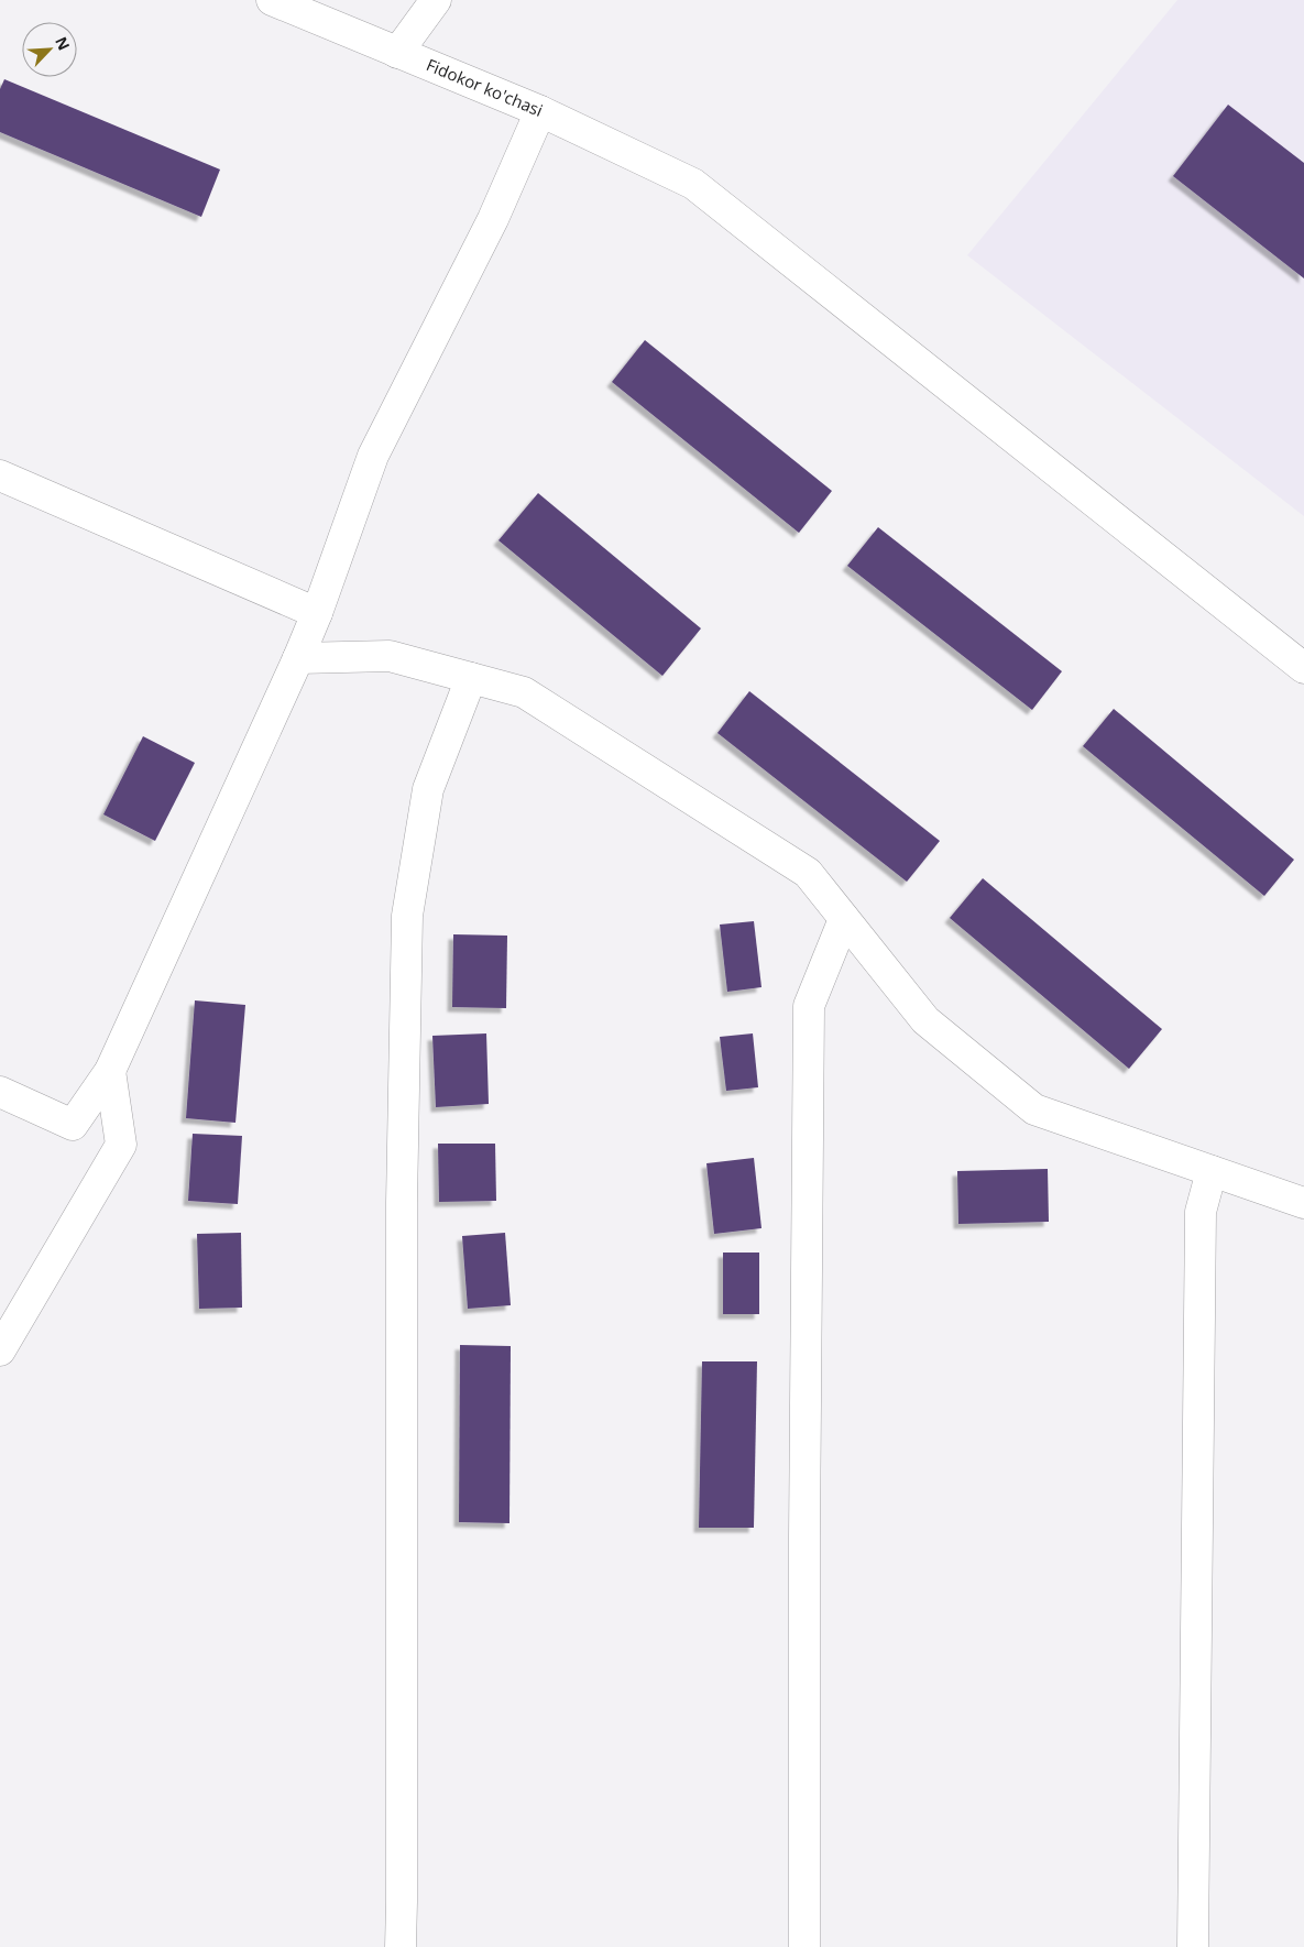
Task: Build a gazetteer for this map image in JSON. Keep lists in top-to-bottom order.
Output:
{
  "streets": {
    "street": ["Fidokor ko'chasi"]
  },
  "north": "top right"
}
